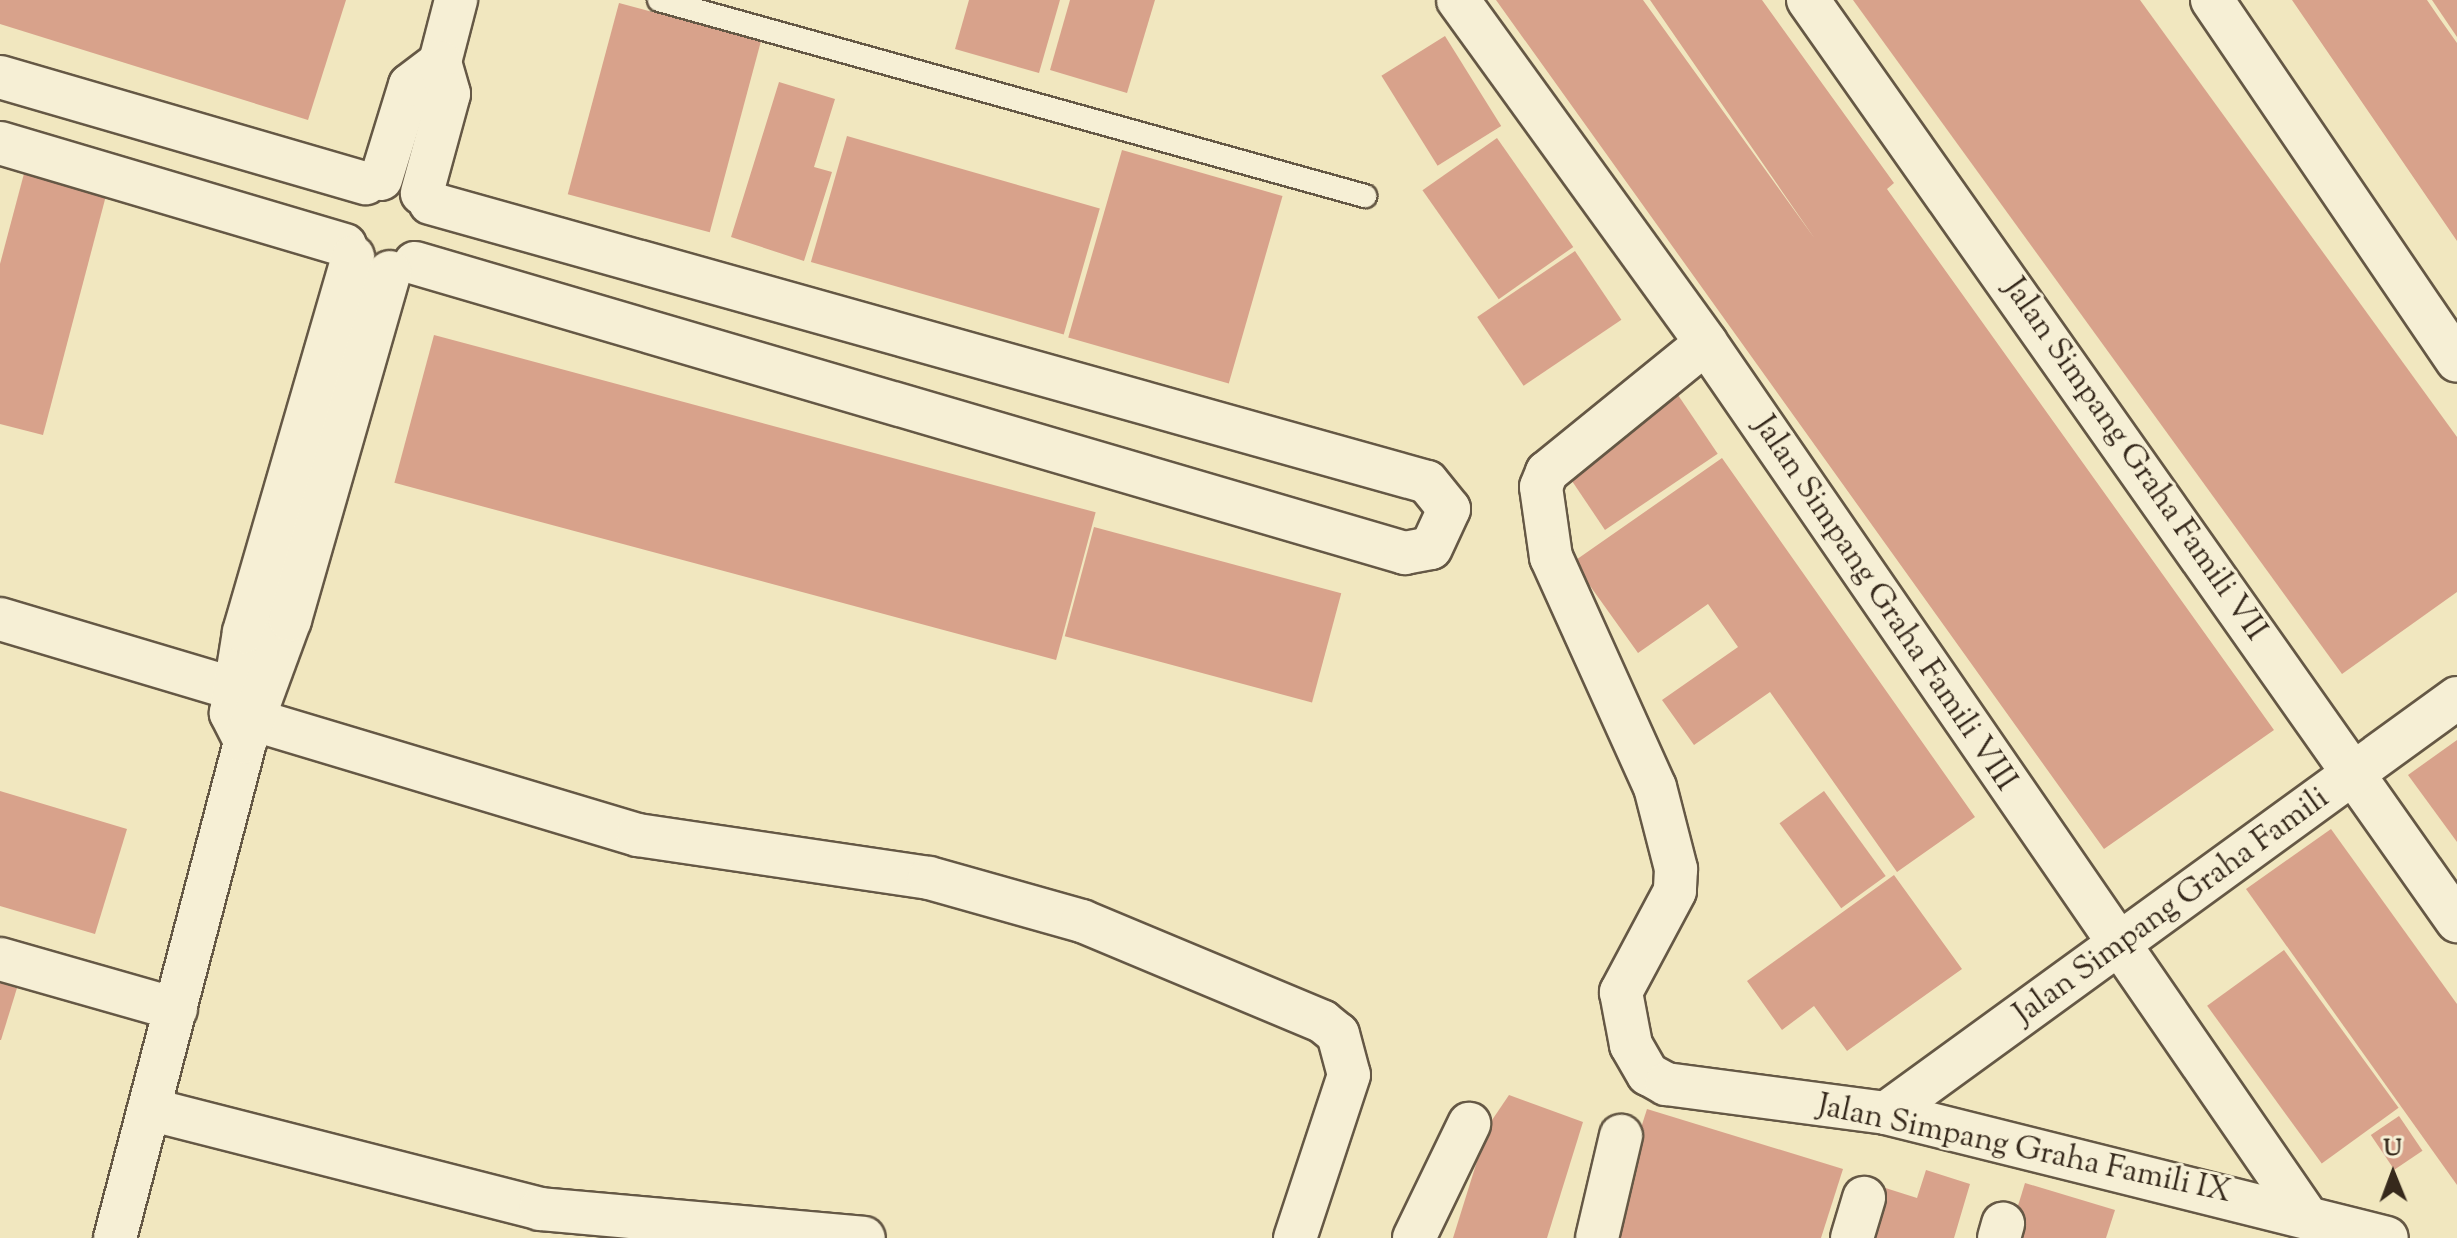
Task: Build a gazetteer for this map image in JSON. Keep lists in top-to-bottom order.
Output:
{
  "streets": {
    "street": [
      "Jalan Simpang Graha Famili VII",
      "Jalan Simpang Graha Famili VIII",
      "Jalan Simpang Graha Famili",
      "Jalan Simpang Graha Famili IX"
    ]
  },
  "crossings": [
    ["Jalan Simpang Graha Famili VII", "Jalan Simpang Graha Famili"],
    ["Jalan Simpang Graha Famili VIII", "Jalan Simpang Graha Famili"],
    ["Jalan Simpang Graha Famili VIII", "Jalan Simpang Graha Famili IX"],
    ["Jalan Simpang Graha Famili", "Jalan Simpang Graha Famili IX"]
  ],
  "north": "top"
}
